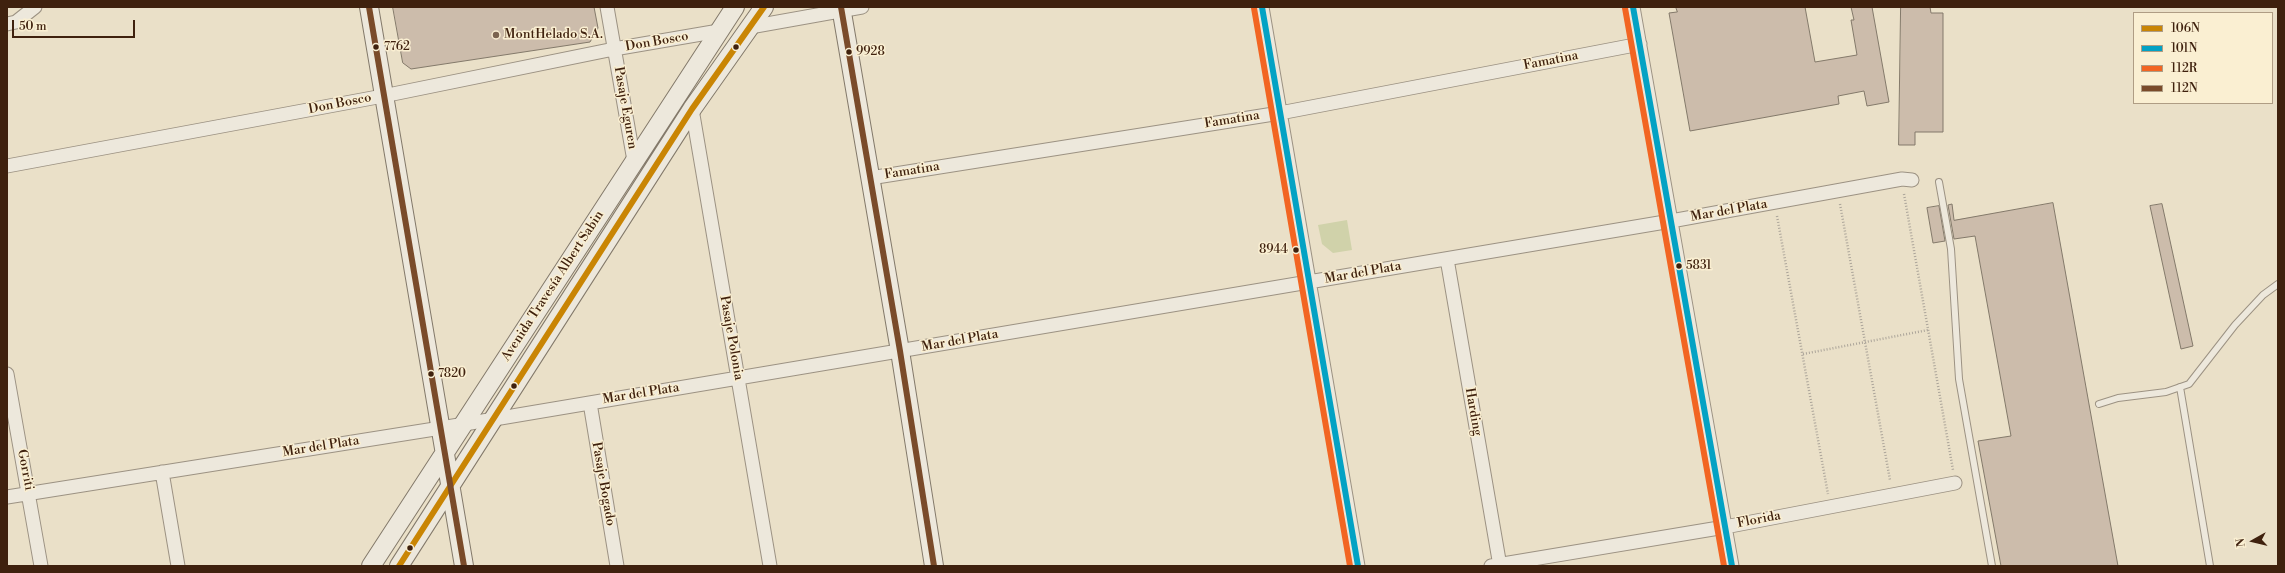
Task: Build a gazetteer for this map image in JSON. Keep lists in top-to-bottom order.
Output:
{
  "streets": {
    "main road": ["Avenida Travesía Albert Sabin"],
    "street": [
      "Don Bosco",
      "Famatina",
      "Pasaje Eguren",
      "Mar del Plata",
      "Pasaje Polonia",
      "Harding",
      "Gorriti",
      "Pasaje Bogado",
      "Florida"
    ]
  },
  "crossings": [
    ["Don Bosco", "Pasaje Eguren"],
    ["Don Bosco", "Avenida Travesía Albert Sabin"],
    ["Pasaje Eguren", "Avenida Travesía Albert Sabin"],
    ["Mar del Plata", "Avenida Travesía Albert Sabin"],
    ["Mar del Plata", "Pasaje Polonia"],
    ["Mar del Plata", "Harding"],
    ["Mar del Plata", "Gorriti"],
    ["Mar del Plata", "Pasaje Bogado"],
    ["Avenida Travesía Albert Sabin", "Pasaje Polonia"],
    ["Harding", "Florida"]
  ],
  "places": [
    "MontHelado S.A.",
    "7762",
    "9928",
    "8944",
    "5831",
    "7820"
  ],
  "lines": [
    "transit line 106N",
    "transit line 101N",
    "transit line 112N",
    "transit line 112R"
  ],
  "legend": [
    "106N",
    "101N",
    "112R",
    "112N"
  ],
  "scale_bar": "50 m",
  "north": "left"
}
